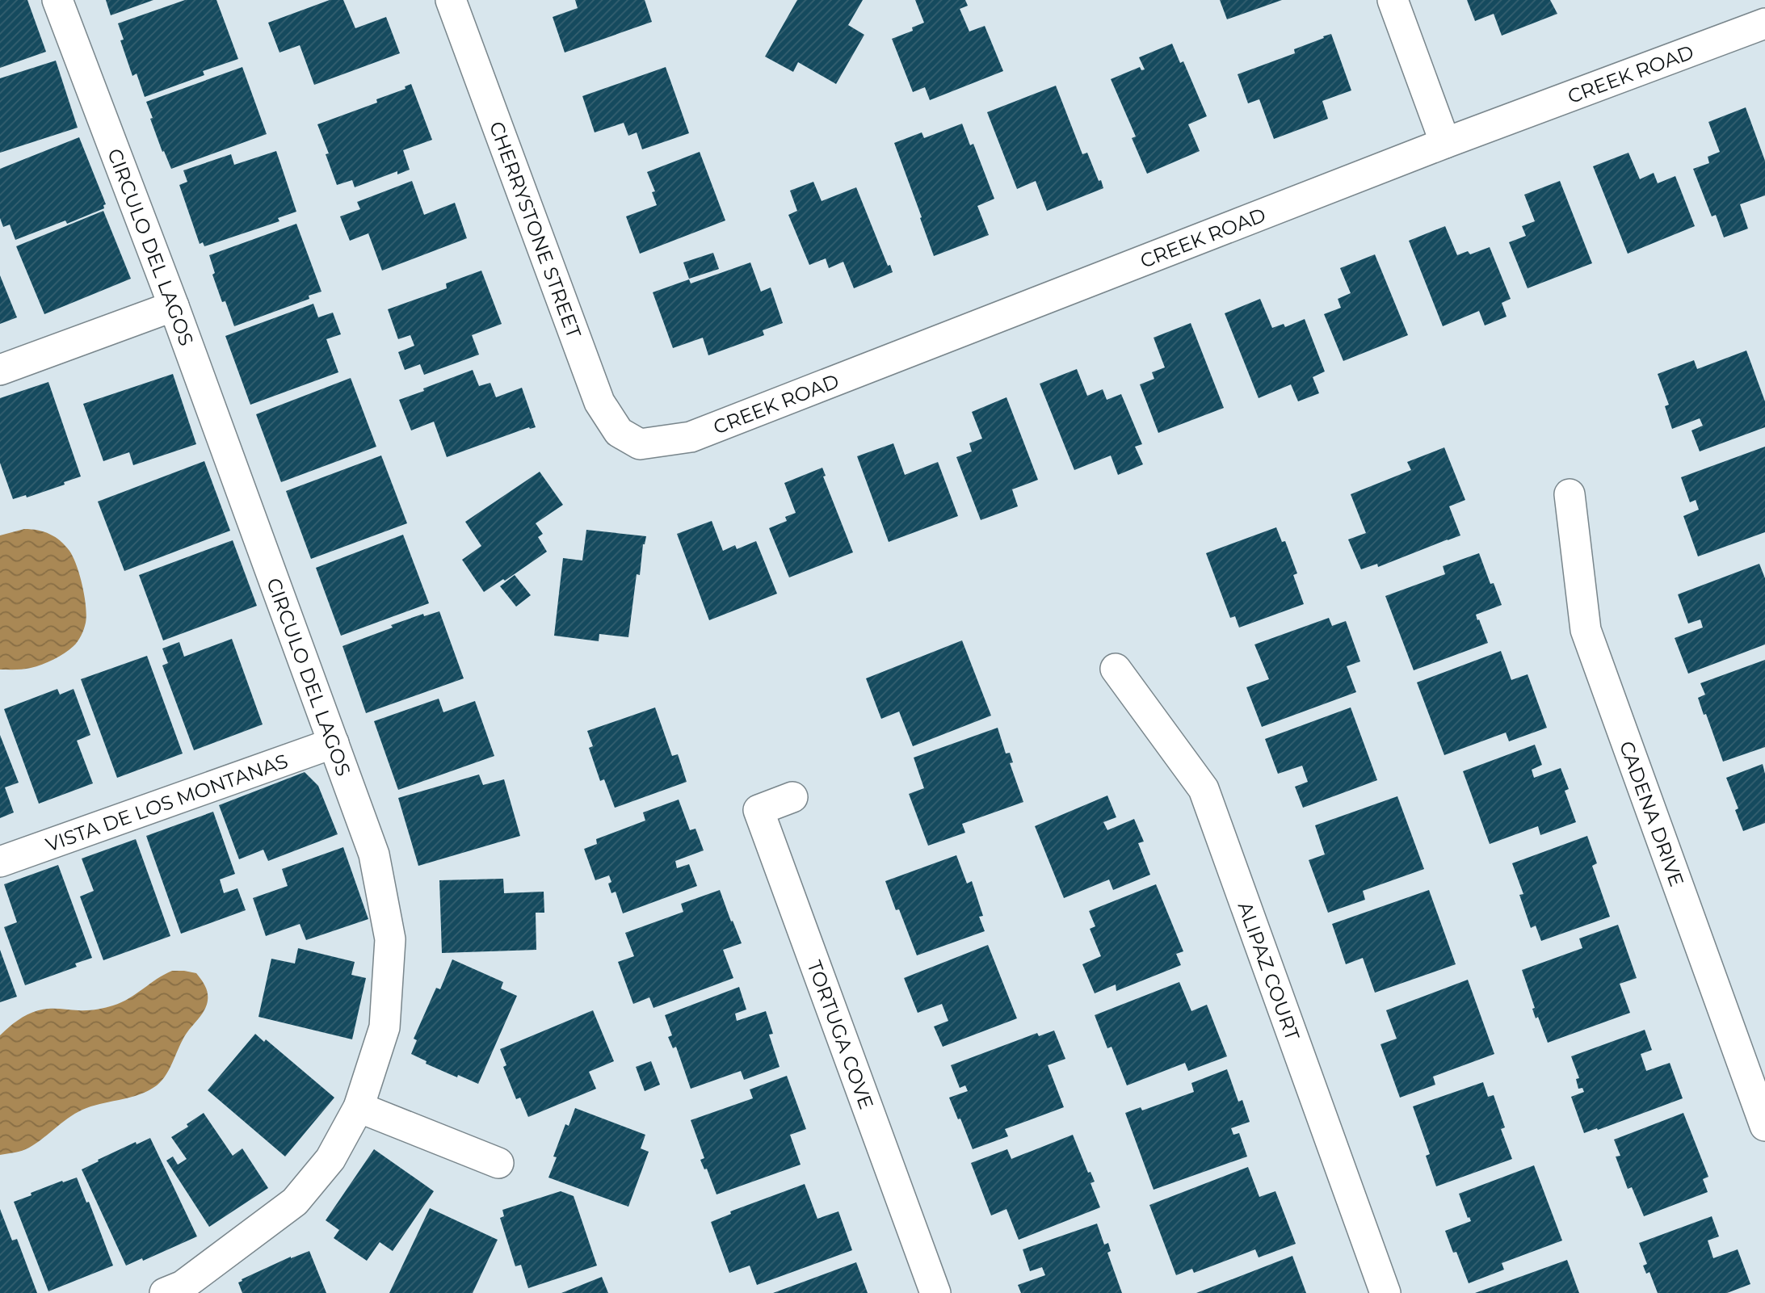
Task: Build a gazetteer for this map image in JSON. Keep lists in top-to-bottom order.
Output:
{
  "streets": {
    "street": [
      "CREEK ROAD",
      "CHERRYSTONE STREET",
      "CIRCULO DEL LAGOS",
      "VISTA DE LOS MONTANAS",
      "CADENA DRIVE",
      "ALIPAZ COURT",
      "TORTUGA COVE"
    ]
  },
  "crossings": [
    ["CREEK ROAD", "CHERRYSTONE STREET"],
    ["CIRCULO DEL LAGOS", "VISTA DE LOS MONTANAS"]
  ]
}
